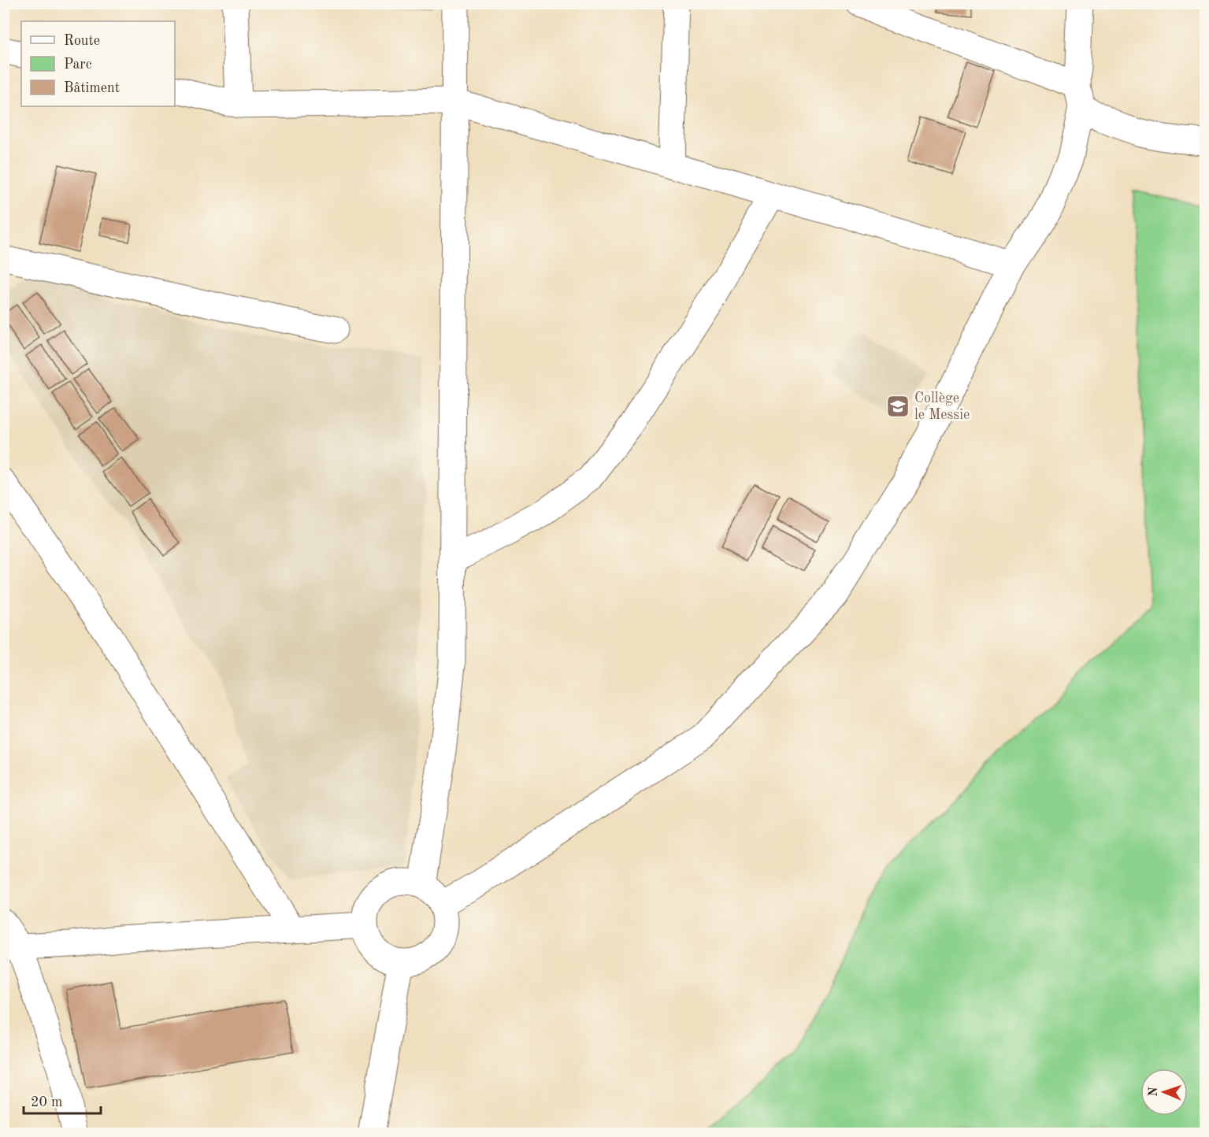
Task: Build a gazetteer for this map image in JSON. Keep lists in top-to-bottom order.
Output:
{
  "places": {
    "school or university": ["Collège le Messie"]
  },
  "legend": ["Route", "Parc", "Bâtiment"],
  "scale_bar": "20 m",
  "north": "left"
}
